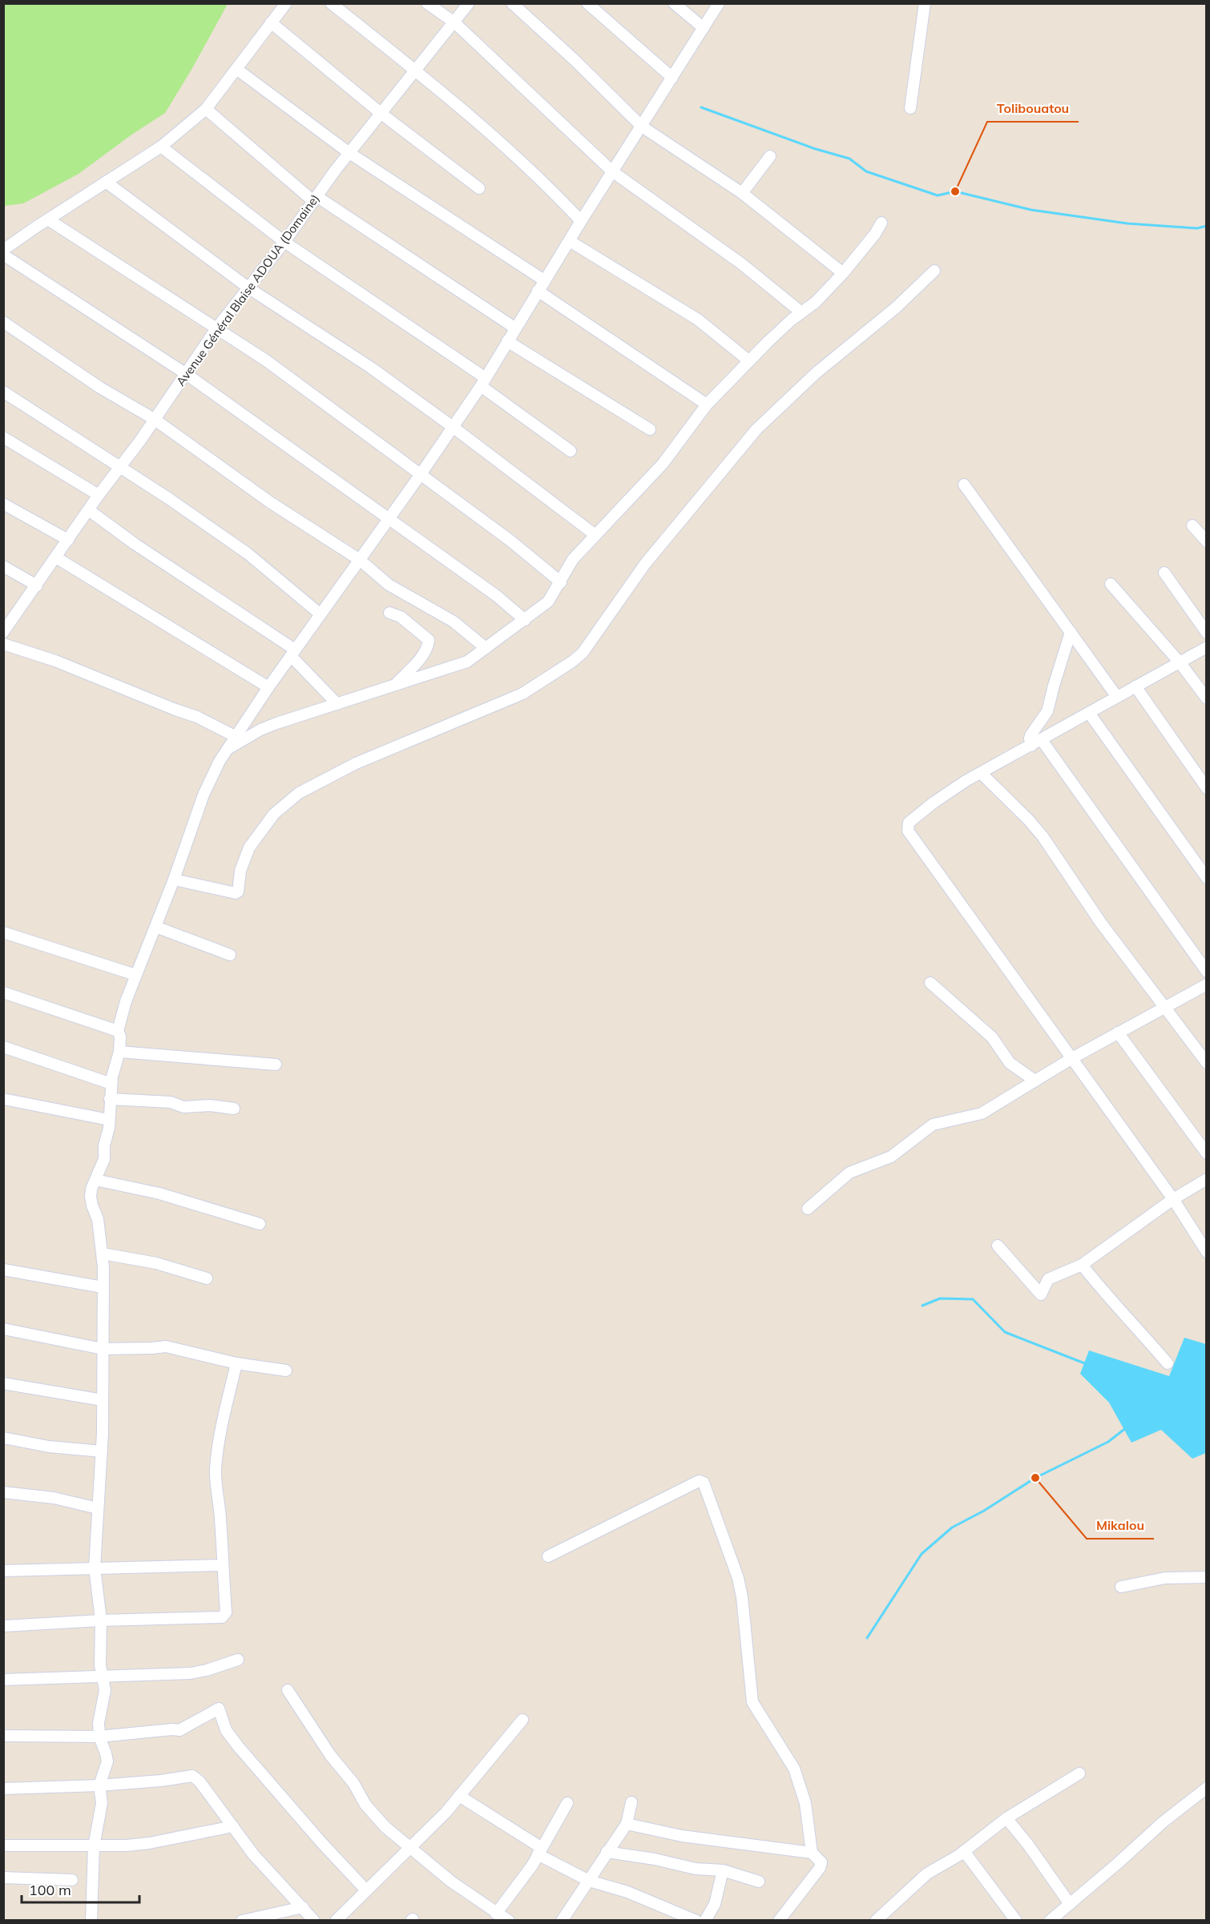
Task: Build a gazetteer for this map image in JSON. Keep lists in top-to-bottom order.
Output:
{
  "streets": {
    "street": ["Avenue Général Blaise ADOUA (Domaine)"]
  },
  "places": ["Tolibouatou", "Mikalou"],
  "scale_bar": "100 m"
}
